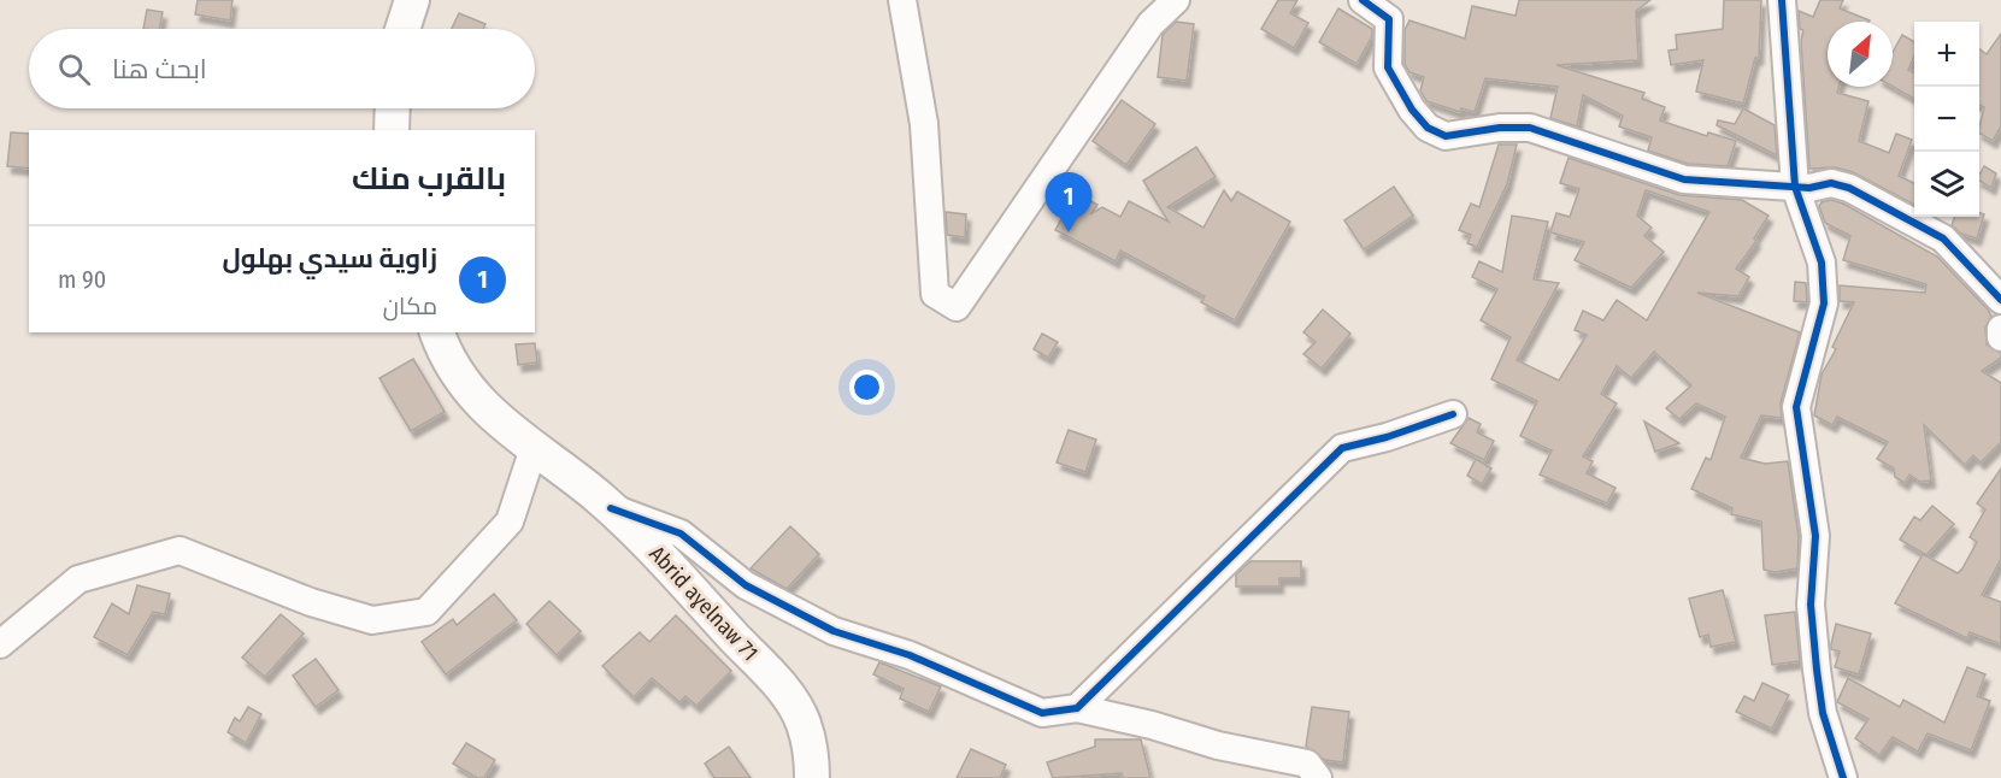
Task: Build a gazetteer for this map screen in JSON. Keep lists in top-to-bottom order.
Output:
{
  "streets": {
    "main road": ["Abrid aɣelnaw 71"]
  },
  "north": "top right",
  "page": {
    "map_buttons": ["+", "−"],
    "search": "ابحث هنا",
    "heading": "بالقرب منك",
    "pins": "1",
    "list": [
      {
        "mark": "1",
        "name": "زاوية سيدي بهلول",
        "note": "مكان",
        "value": "90 m"
      }
    ]
  }
}
